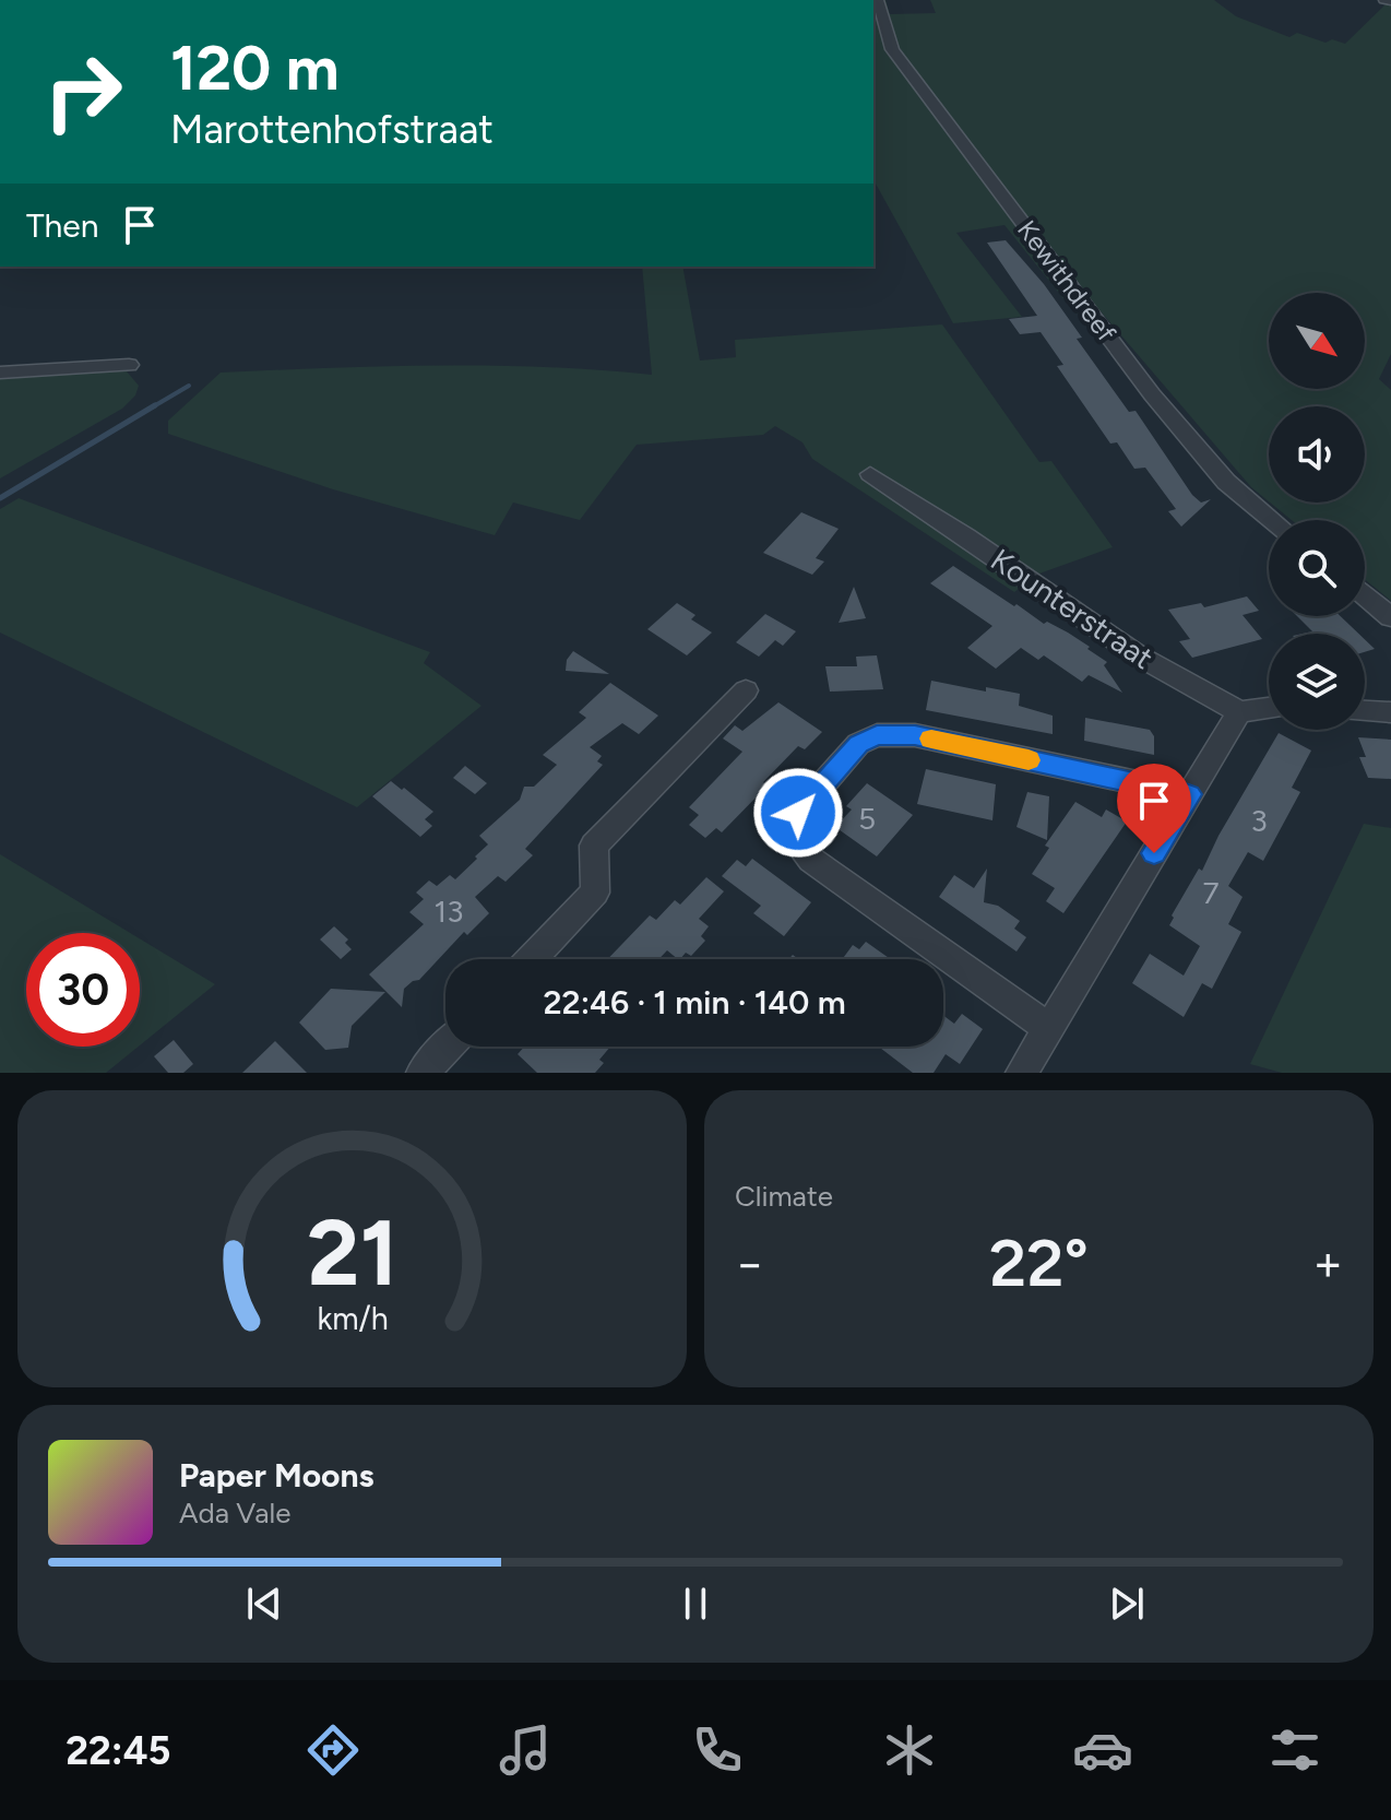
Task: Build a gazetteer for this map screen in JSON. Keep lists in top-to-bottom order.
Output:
{
  "streets": {
    "street": ["Kewithdreef", "Kounterstraat"]
  },
  "house_numbers": [
    "5",
    "3",
    "7",
    "13"
  ],
  "north": "bottom right",
  "page": {
    "turn": ["120 m", "Marottenhofstraat"],
    "then": "Then",
    "limit": "30",
    "trip": "22:46 · 1 min · 140 m",
    "tile": "Climate",
    "heat": ["−", "22°", "+"],
    "song": ["Paper Moons", "Ada Vale"],
    "tabs": "22:45",
    "gauge": ["21", "km/h"]
  }
}
